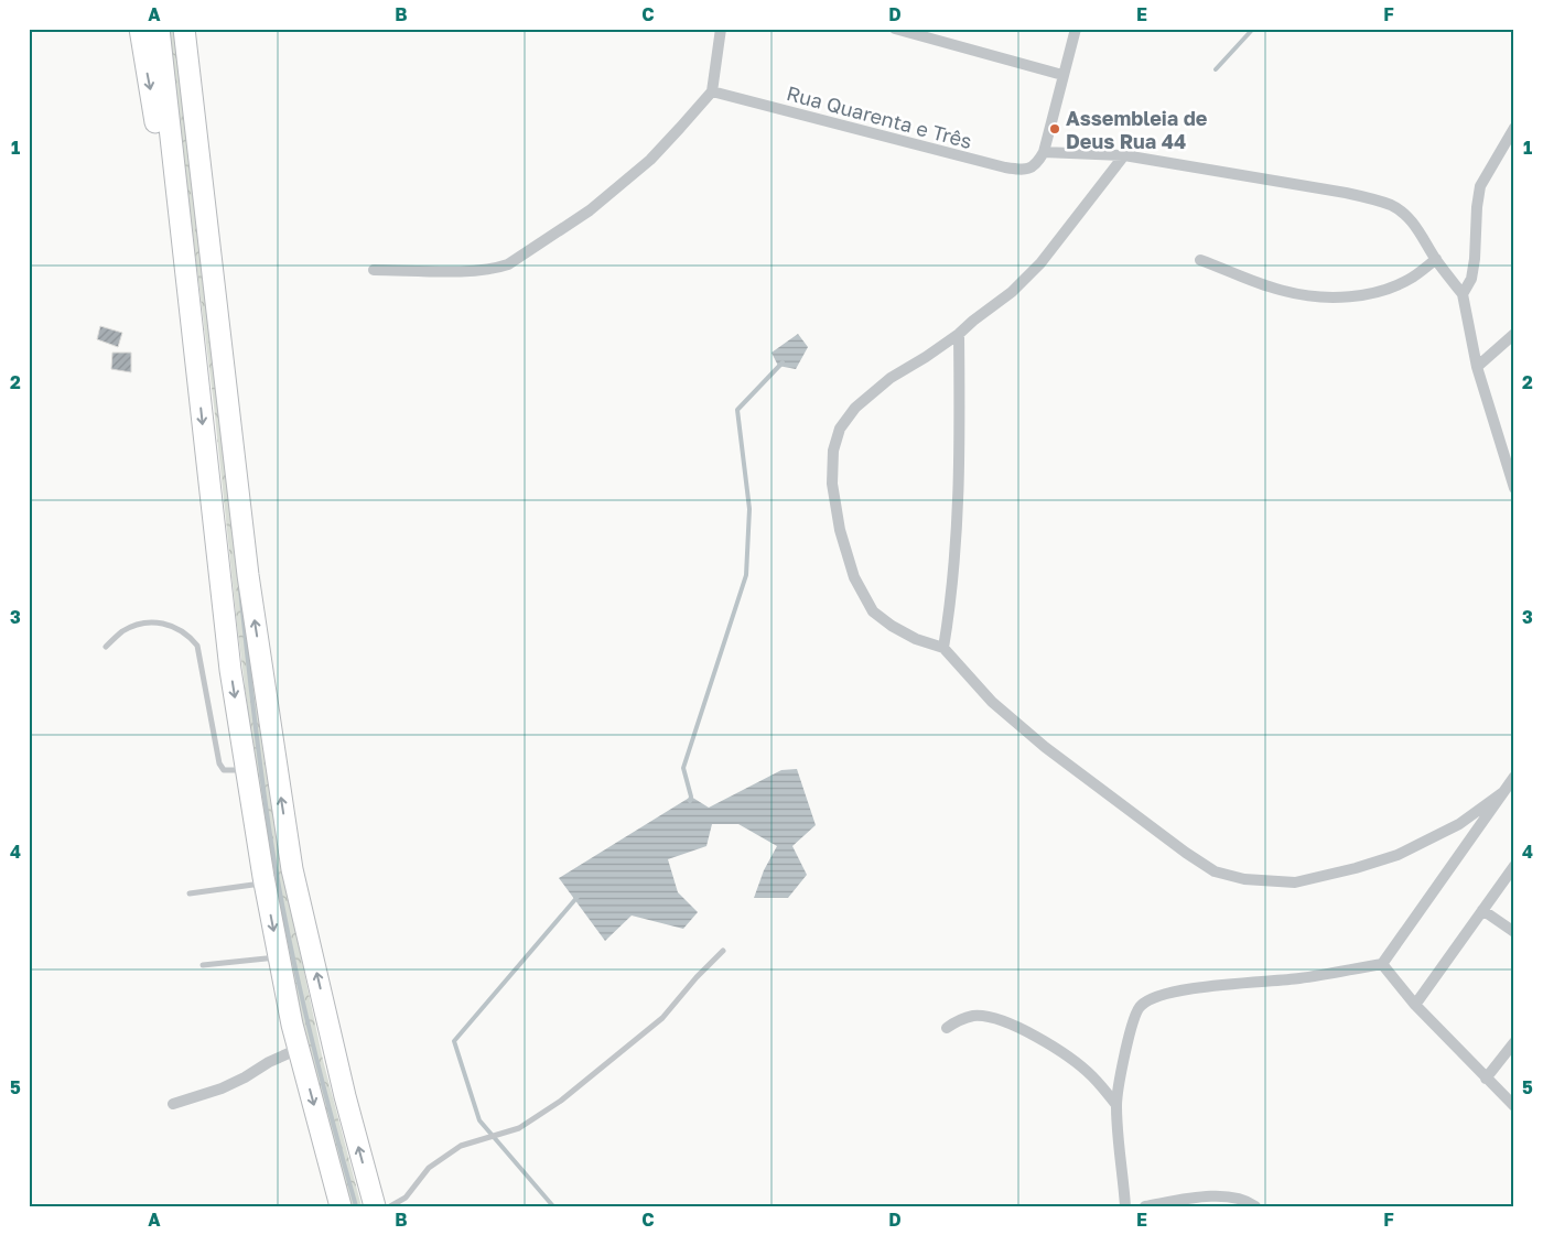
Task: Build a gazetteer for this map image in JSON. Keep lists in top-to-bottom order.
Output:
{
  "streets": {
    "street": ["Rua Quarenta e Três"]
  },
  "places": ["Assembleia de Deus Rua 44"],
  "grid": {
    "columns": [
      "A",
      "B",
      "C",
      "D",
      "E",
      "F"
    ],
    "rows": [
      "1",
      "2",
      "3",
      "4",
      "5"
    ]
  }
}
